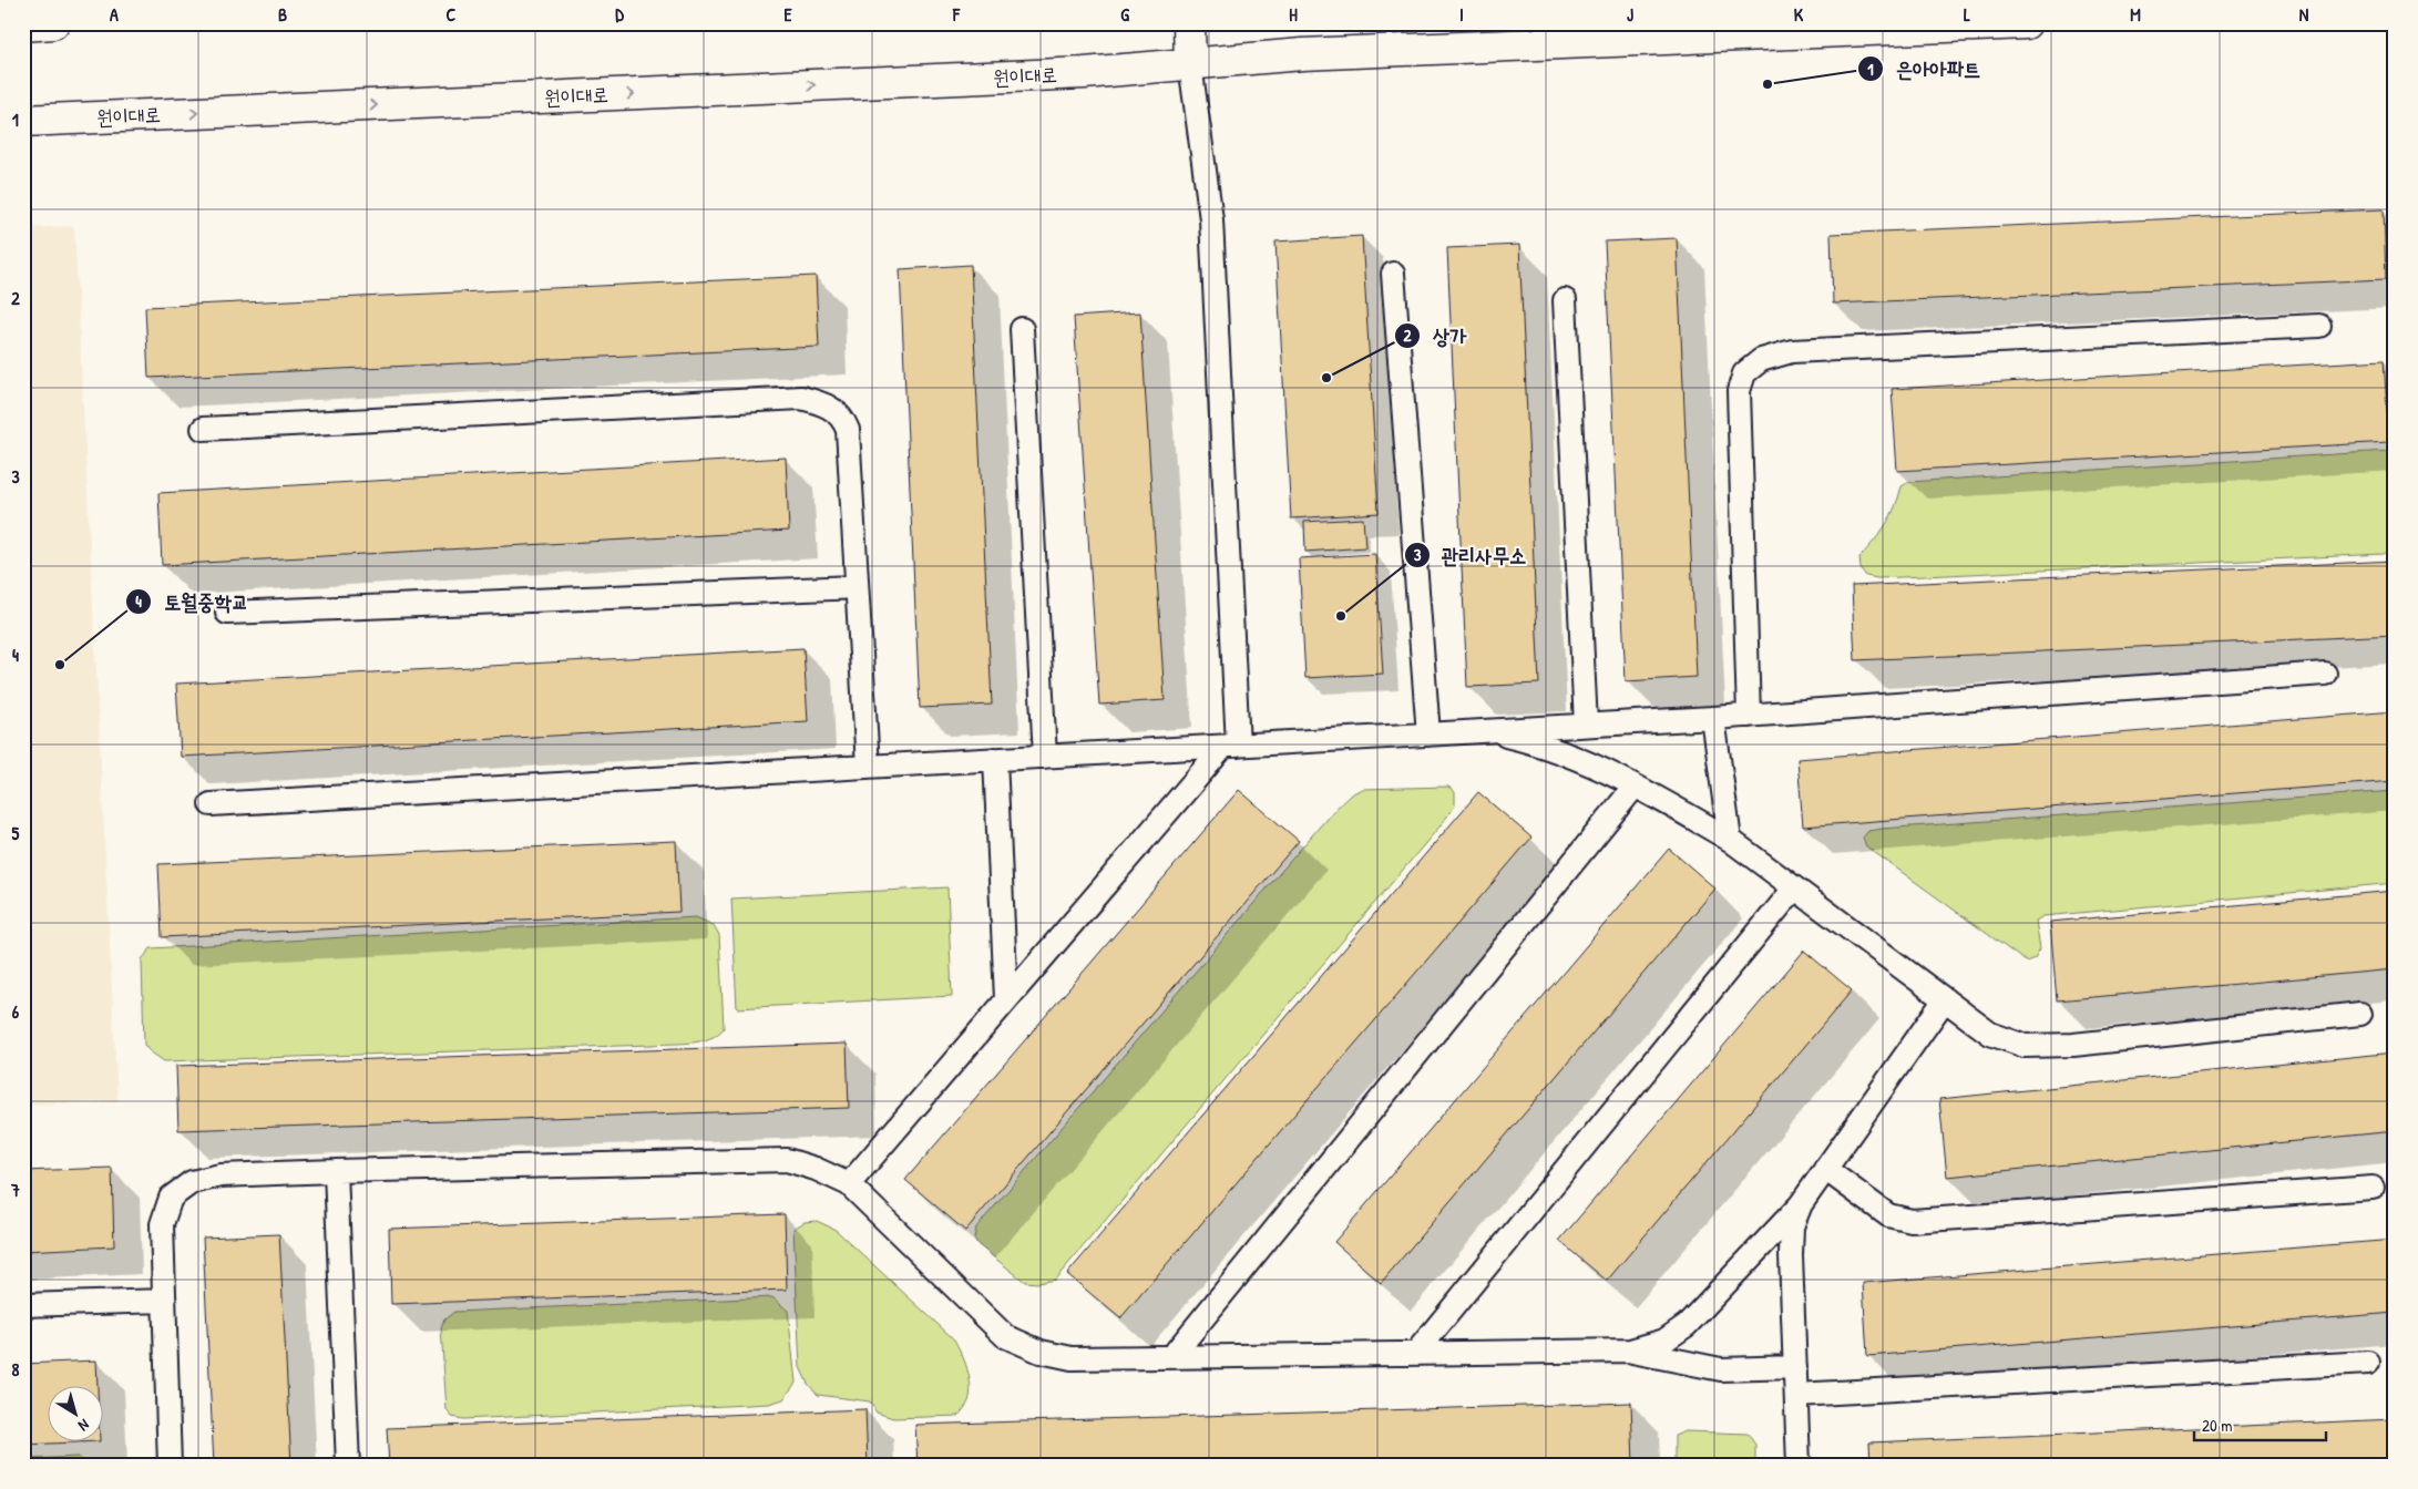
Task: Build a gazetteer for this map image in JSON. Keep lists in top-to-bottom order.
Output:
{
  "streets": {
    "main road": ["원이대로"]
  },
  "one_way": ["원이대로"],
  "places": [
    "은아아파트",
    "상가",
    "관리사무소",
    "토월중학교"
  ],
  "scale_bar": "20 m",
  "north": "bottom right",
  "grid": {
    "columns": [
      "A",
      "B",
      "C",
      "D",
      "E",
      "F",
      "G",
      "H",
      "I",
      "J",
      "K",
      "L",
      "M",
      "N"
    ],
    "rows": [
      "1",
      "2",
      "3",
      "4",
      "5",
      "6",
      "7",
      "8"
    ]
  }
}
